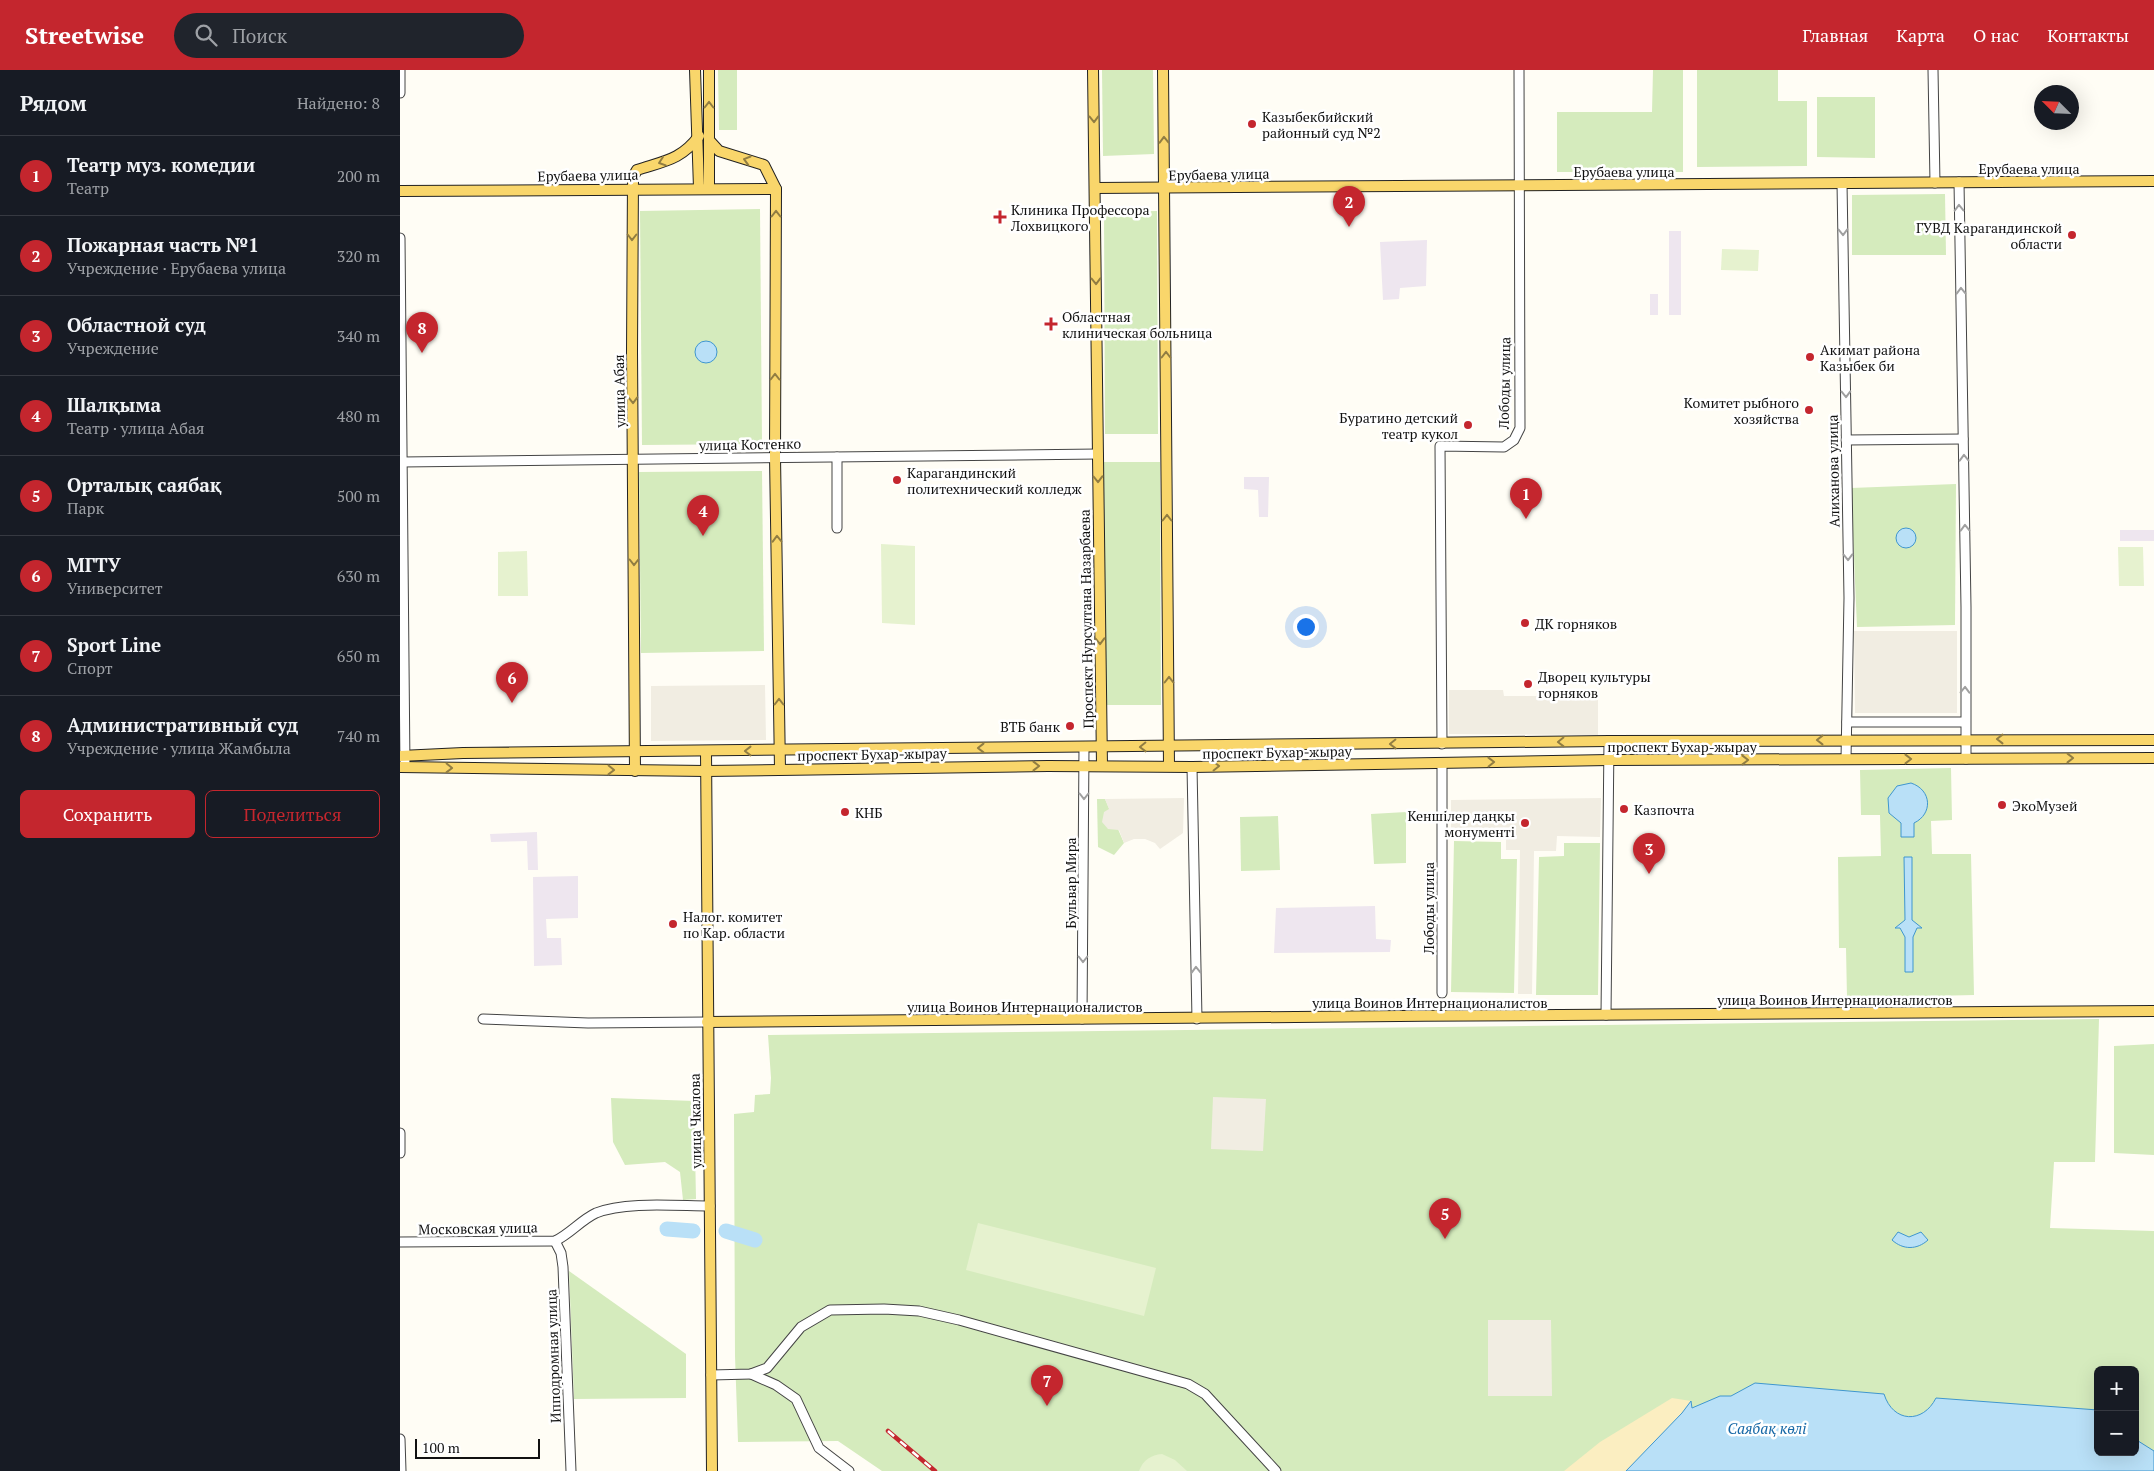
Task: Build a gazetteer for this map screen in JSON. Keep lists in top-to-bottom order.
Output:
{
  "streets": {
    "main road": [
      "Ерубаева улица",
      "улица Абая",
      "Проспект Нурсултана Назарбаева",
      "проспект Бухар-жырау",
      "улица Воинов Интернационалистов",
      "улица Чкалова"
    ],
    "street": [
      "Лободы улица",
      "улица Костенко",
      "Алиханова улица",
      "Бульвар Мира",
      "Московская улица",
      "Ипподромная улица"
    ]
  },
  "crossings": [
    ["Ерубаева улица", "Лободы улица"],
    ["Ерубаева улица", "улица Абая"],
    ["Ерубаева улица", "Алиханова улица"],
    ["Ерубаева улица", "Проспект Нурсултана Назарбаева"],
    ["Лободы улица", "проспект Бухар-жырау"],
    ["улица Абая", "улица Костенко"],
    ["улица Абая", "проспект Бухар-жырау"],
    ["улица Костенко", "Проспект Нурсултана Назарбаева"],
    ["Алиханова улица", "проспект Бухар-жырау"],
    ["Проспект Нурсултана Назарбаева", "проспект Бухар-жырау"],
    ["проспект Бухар-жырау", "Бульвар Мира"],
    ["проспект Бухар-жырау", "улица Чкалова"],
    ["Бульвар Мира", "улица Воинов Интернационалистов"],
    ["улица Воинов Интернационалистов", "улица Чкалова"],
    ["Московская улица", "Ипподромная улица"]
  ],
  "one_way": ["улица Абая", "Алиханова улица", "Бульвар Мира"],
  "water": ["Саябақ көлі"],
  "places": {
    "other": [
      "Казыбекбийский районный суд №2",
      "ГУВД Карагандинской области",
      "Акимат района Казыбек би",
      "Комитет рыбного хозяйства",
      "Буратино детский театр кукол",
      "Карагандинский политехнический колледж",
      "ДК горняков",
      "Дворец культуры горняков",
      "ВТБ банк",
      "ЭкоМузей",
      "Казпочта",
      "КНБ",
      "Кеншілер даңқы монументі",
      "Налог. комитет по Кар. области"
    ],
    "health": ["Клиника Профессора Лохвицкого", "Областная клиническая больница"]
  },
  "scale_bar": "100 m",
  "north": "top left",
  "page": {
    "header": "Streetwise",
    "search": "Поиск",
    "nav": [
      "Главная",
      "Карта",
      "О нас",
      "Контакты"
    ],
    "heading": ["Рядом", "Найдено: 8"],
    "list": [
      {
        "mark": "1",
        "name": "Театр муз. комедии",
        "note": "Театр",
        "value": "200 m"
      },
      {
        "mark": "2",
        "name": "Пожарная часть №1",
        "note": "Учреждение · Ерубаева улица",
        "value": "320 m"
      },
      {
        "mark": "3",
        "name": "Областной суд",
        "note": "Учреждение",
        "value": "340 m"
      },
      {
        "mark": "4",
        "name": "Шалқыма",
        "note": "Театр · улица Абая",
        "value": "480 m"
      },
      {
        "mark": "5",
        "name": "Орталық саябақ",
        "note": "Парк",
        "value": "500 m"
      },
      {
        "mark": "6",
        "name": "МГТУ",
        "note": "Университет",
        "value": "630 m"
      },
      {
        "mark": "7",
        "name": "Sport Line",
        "note": "Спорт",
        "value": "650 m"
      },
      {
        "mark": "8",
        "name": "Административный суд",
        "note": "Учреждение · улица Жамбыла",
        "value": "740 m"
      }
    ],
    "pins": [
      "2",
      "8",
      "1",
      "4",
      "6",
      "3",
      "5",
      "7"
    ],
    "buttons": ["Сохранить", "Поделиться"],
    "map_buttons": ["+", "−"],
    "scale": "100 m"
  }
}
